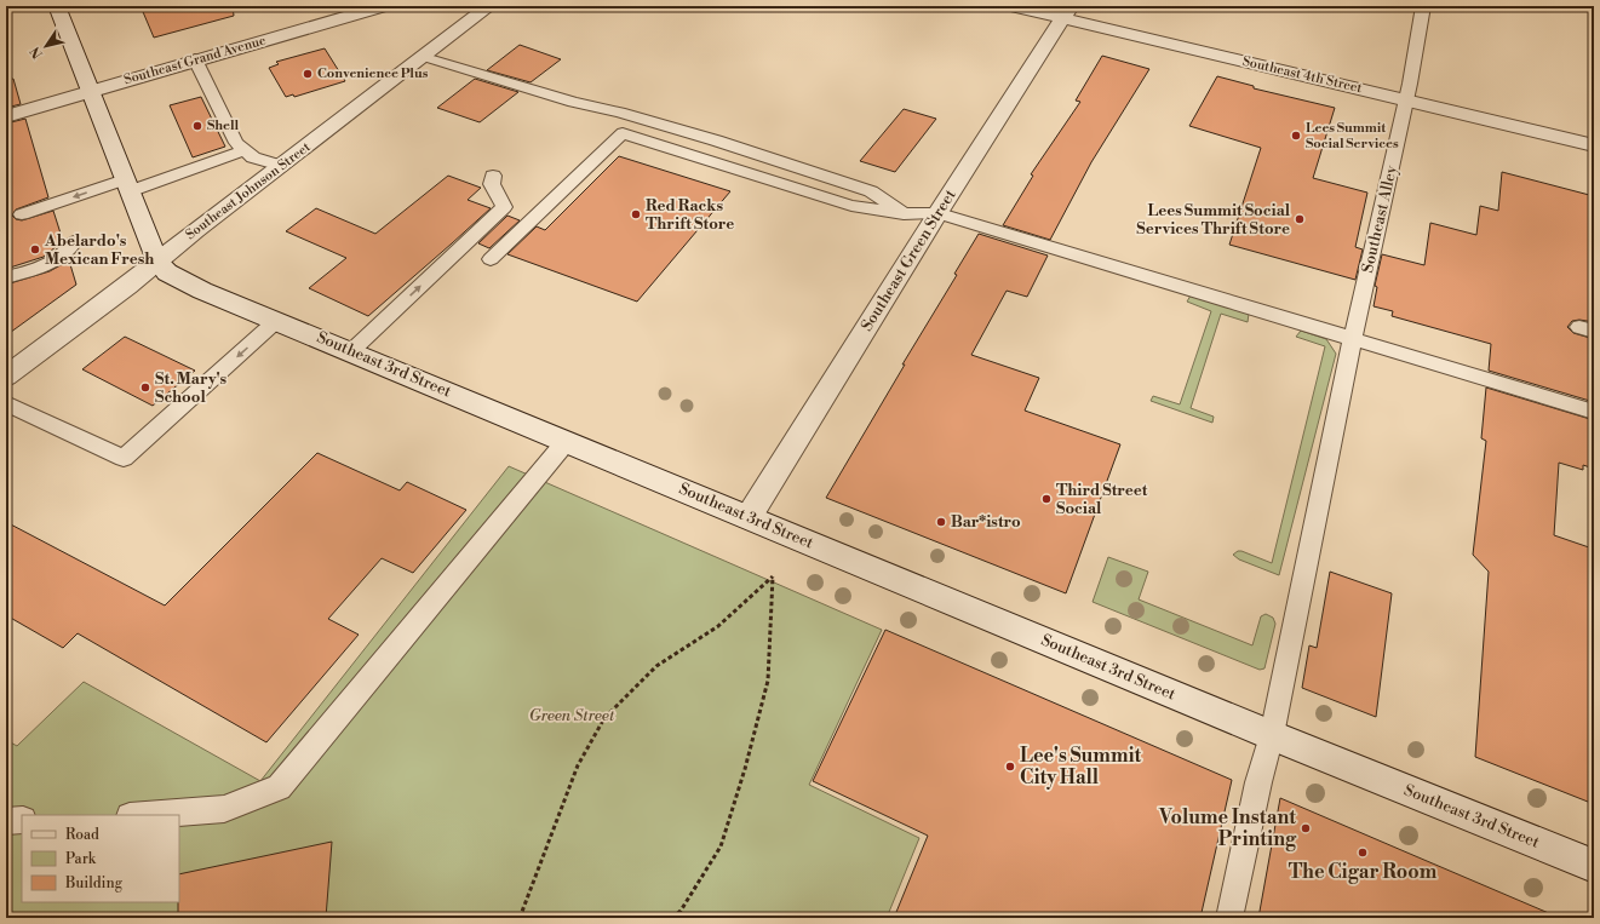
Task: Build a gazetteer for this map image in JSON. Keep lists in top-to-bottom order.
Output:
{
  "streets": {
    "street": [
      "Southeast Grand Avenue",
      "Southeast 4th Street",
      "Southeast Johnson Street",
      "Southeast Green Street",
      "Southeast 3rd Street"
    ],
    "lane": ["Southeast Alley"]
  },
  "crossings": [
    ["Southeast Grand Avenue", "Southeast 3rd Street"],
    ["Southeast 4th Street", "Southeast Alley"],
    ["Southeast 4th Street", "Southeast Green Street"],
    ["Southeast Johnson Street", "Southeast 3rd Street"],
    ["Southeast Alley", "Southeast 3rd Street"],
    ["Southeast Green Street", "Southeast 3rd Street"]
  ],
  "parks": ["Green Street"],
  "places": [
    "Convenience Plus",
    "Shell",
    "Lees Summit Social Services",
    "Red Racks Thrift Store",
    "Lees Summit Social Services Thrift Store",
    "Abelardo's Mexican Fresh",
    "St. Mary's School",
    "Third Street Social",
    "Bar*istro",
    "Lee's Summit City Hall",
    "Volume Instant Printing",
    "The Cigar Room"
  ],
  "legend": ["Road", "Park", "Building"],
  "north": "bottom left"
}
